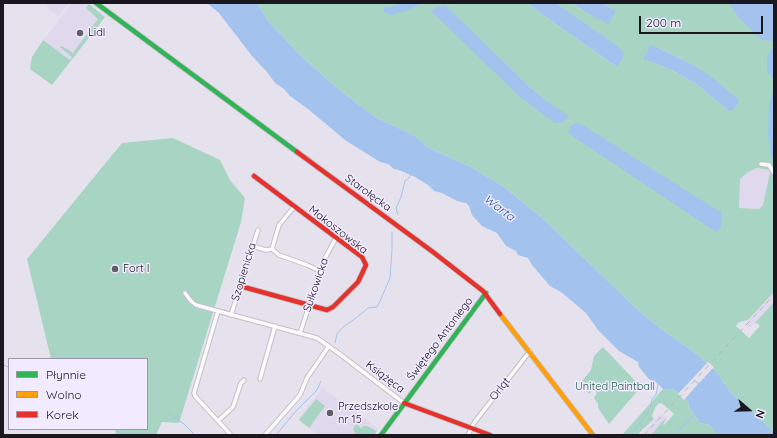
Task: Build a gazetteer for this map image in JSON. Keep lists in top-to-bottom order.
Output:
{
  "streets": {
    "street": [
      "Starołęcka",
      "Makoszowska",
      "Szopienicka",
      "Sułkowicka",
      "Świętego Antoniego",
      "Książęca",
      "Orląt"
    ]
  },
  "crossings": [
    ["Starołęcka", "Świętego Antoniego"],
    ["Starołęcka", "Orląt"],
    ["Makoszowska", "Szopienicka"],
    ["Makoszowska", "Sułkowicka"],
    ["Szopienicka", "Książęca"],
    ["Sułkowicka", "Książęca"],
    ["Świętego Antoniego", "Książęca"],
    ["Książęca", "Orląt"]
  ],
  "water": ["Warta"],
  "parks": ["United Paintball"],
  "places": ["Lidl", "Fort I", "Przedszkole nr 15"],
  "legend": ["Płynnie", "Wolno", "Korek"],
  "scale_bar": "200 m",
  "north": "right"
}
